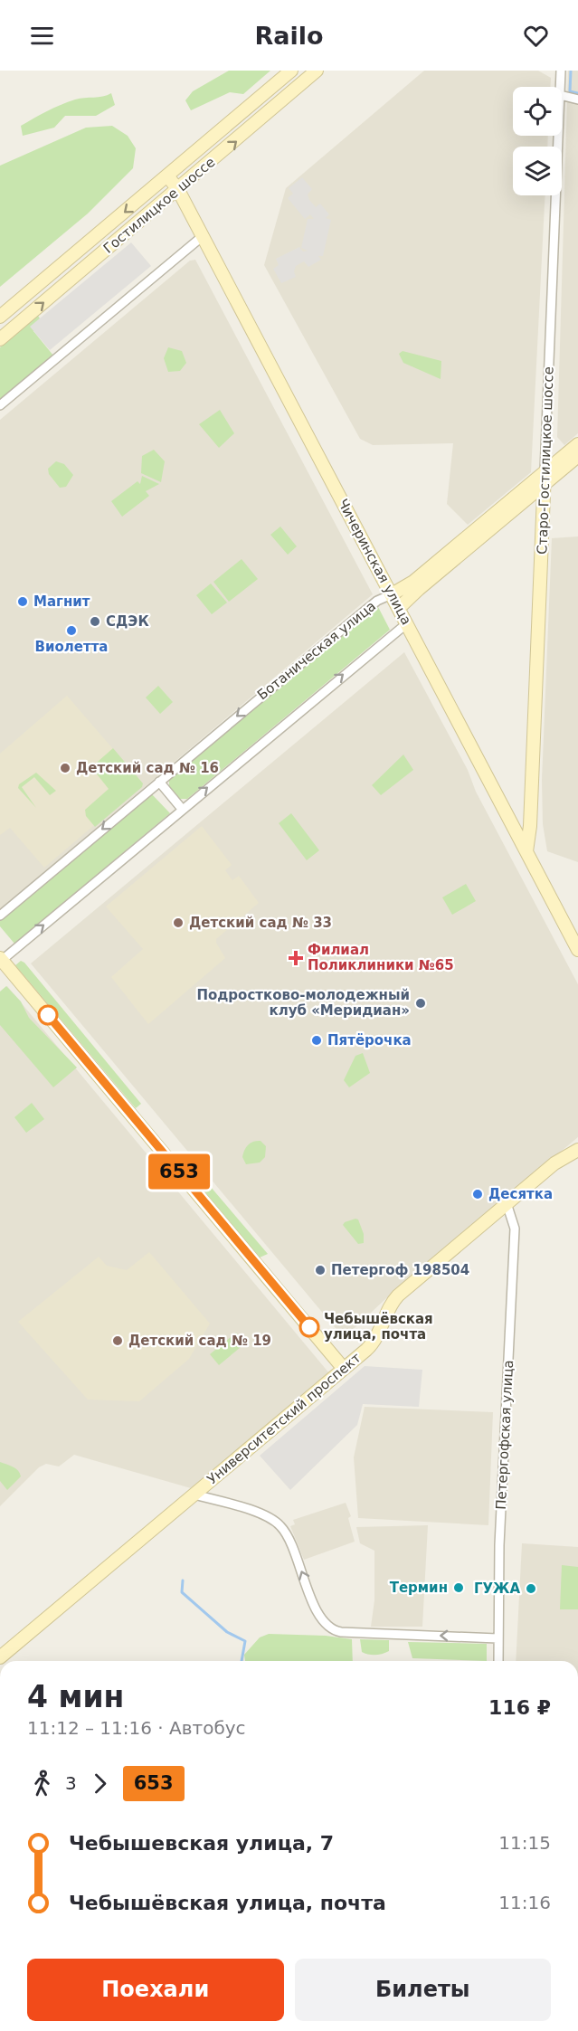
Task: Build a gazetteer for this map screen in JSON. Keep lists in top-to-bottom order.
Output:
{
  "streets": {
    "street": [
      "Гостилицкое шоссе",
      "Старо-Гостилицкое шоссе",
      "Чичеринская улица",
      "Ботаническая улица",
      "Университетский проспект",
      "Петергофская улица"
    ]
  },
  "crossings": [
    ["Гостилицкое шоссе", "Чичеринская улица"],
    ["Старо-Гостилицкое шоссе", "Чичеринская улица"],
    ["Старо-Гостилицкое шоссе", "Ботаническая улица"],
    ["Чичеринская улица", "Ботаническая улица"],
    ["Университетский проспект", "Петергофская улица"]
  ],
  "places": {
    "other": [
      "Магнит",
      "СДЭК",
      "Виолетта",
      "Детский сад № 16",
      "Детский сад № 33",
      "Подростково-молодежный клуб «Меридиан»",
      "Пятёрочка",
      "Десятка",
      "Петергоф 198504",
      "Чебышёвская улица, почта",
      "Детский сад № 19",
      "Термин",
      "ГУЖА"
    ],
    "health": ["Филиал Поликлиники №65"]
  },
  "lines": ["bus line 653"],
  "page": {
    "header": "Railo",
    "on_map": "653",
    "heading": ["4 мин", "11:12 – 11:16 · Автобус", "116 ₽"],
    "legs": ["3", "653"],
    "list": [
      {
        "name": "Чебышевская улица, 7",
        "value": "11:15"
      },
      {
        "name": "Чебышёвская улица, почта",
        "value": "11:16"
      }
    ],
    "buttons": ["Поехали", "Билеты"]
  }
}
